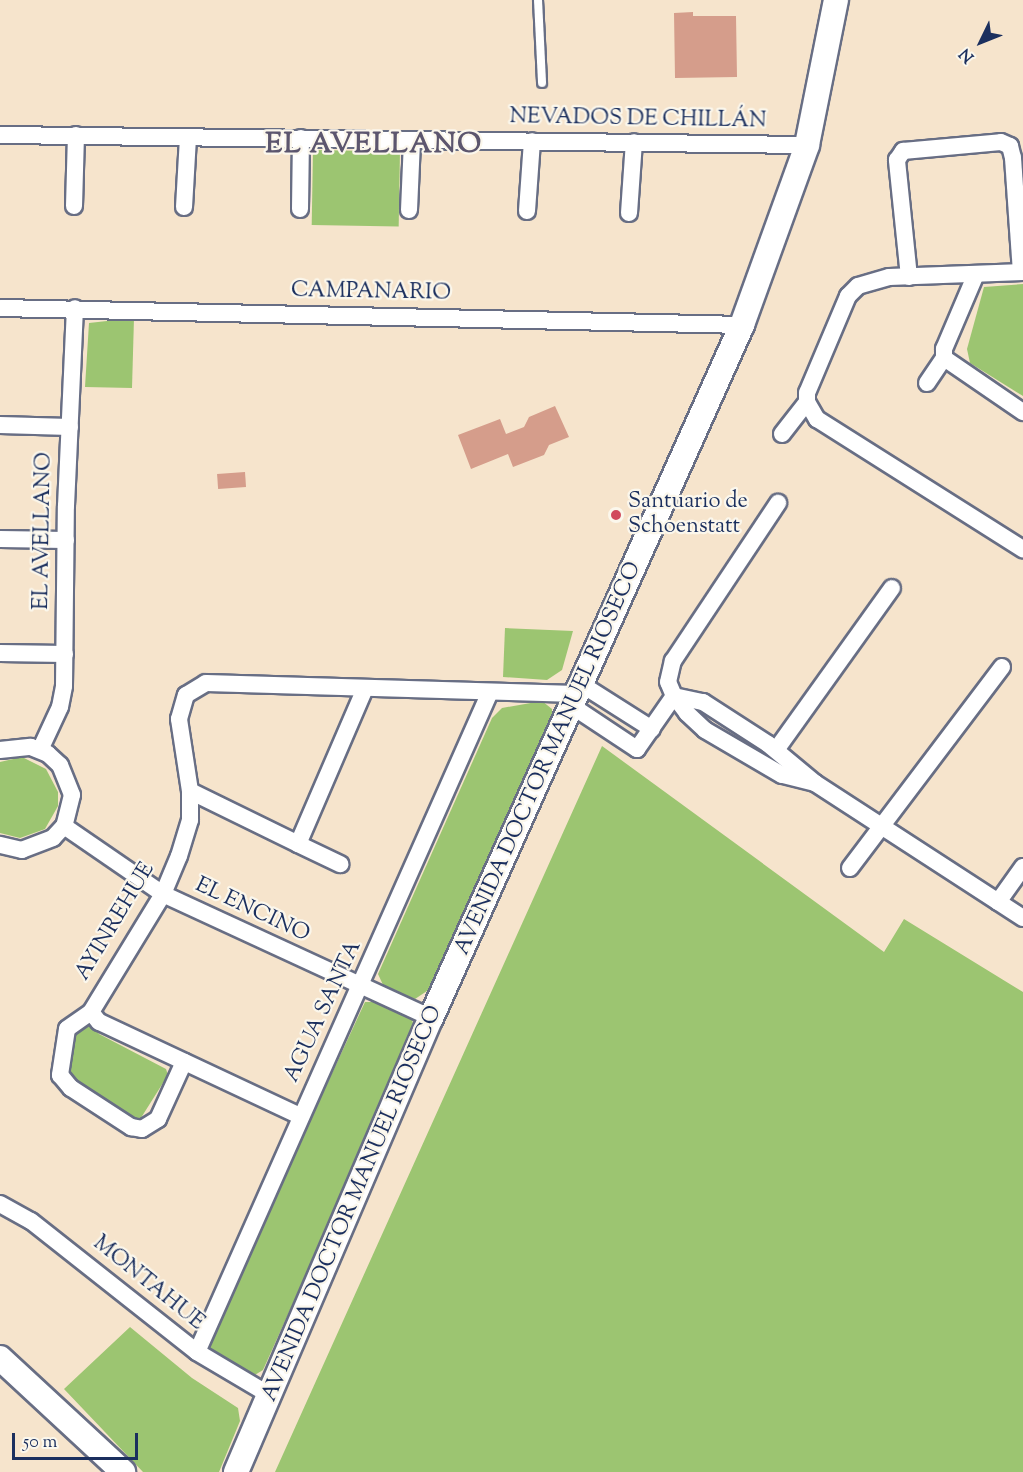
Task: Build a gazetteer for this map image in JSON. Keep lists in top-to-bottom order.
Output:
{
  "streets": {
    "street": [
      "NEVADOS DE CHILLÁN",
      "CAMPANARIO",
      "EL AVELLANO",
      "AVENIDA DOCTOR MANUEL RIOSECO",
      "EL ENCINO",
      "AYINREHUE",
      "AGUA SANTA",
      "MONTAHUE"
    ]
  },
  "crossings": [
    ["NEVADOS DE CHILLÁN", "AVENIDA DOCTOR MANUEL RIOSECO"],
    ["CAMPANARIO", "EL AVELLANO"],
    ["CAMPANARIO", "AVENIDA DOCTOR MANUEL RIOSECO"],
    ["AVENIDA DOCTOR MANUEL RIOSECO", "EL ENCINO"],
    ["AVENIDA DOCTOR MANUEL RIOSECO", "AYINREHUE"],
    ["AVENIDA DOCTOR MANUEL RIOSECO", "MONTAHUE"],
    ["EL ENCINO", "AYINREHUE"],
    ["EL ENCINO", "AGUA SANTA"],
    ["AYINREHUE", "AGUA SANTA"],
    ["AGUA SANTA", "MONTAHUE"]
  ],
  "districts": ["EL AVELLANO"],
  "places": ["Santuario de Schoenstatt"],
  "scale_bar": "50 m",
  "north": "bottom left"
}
